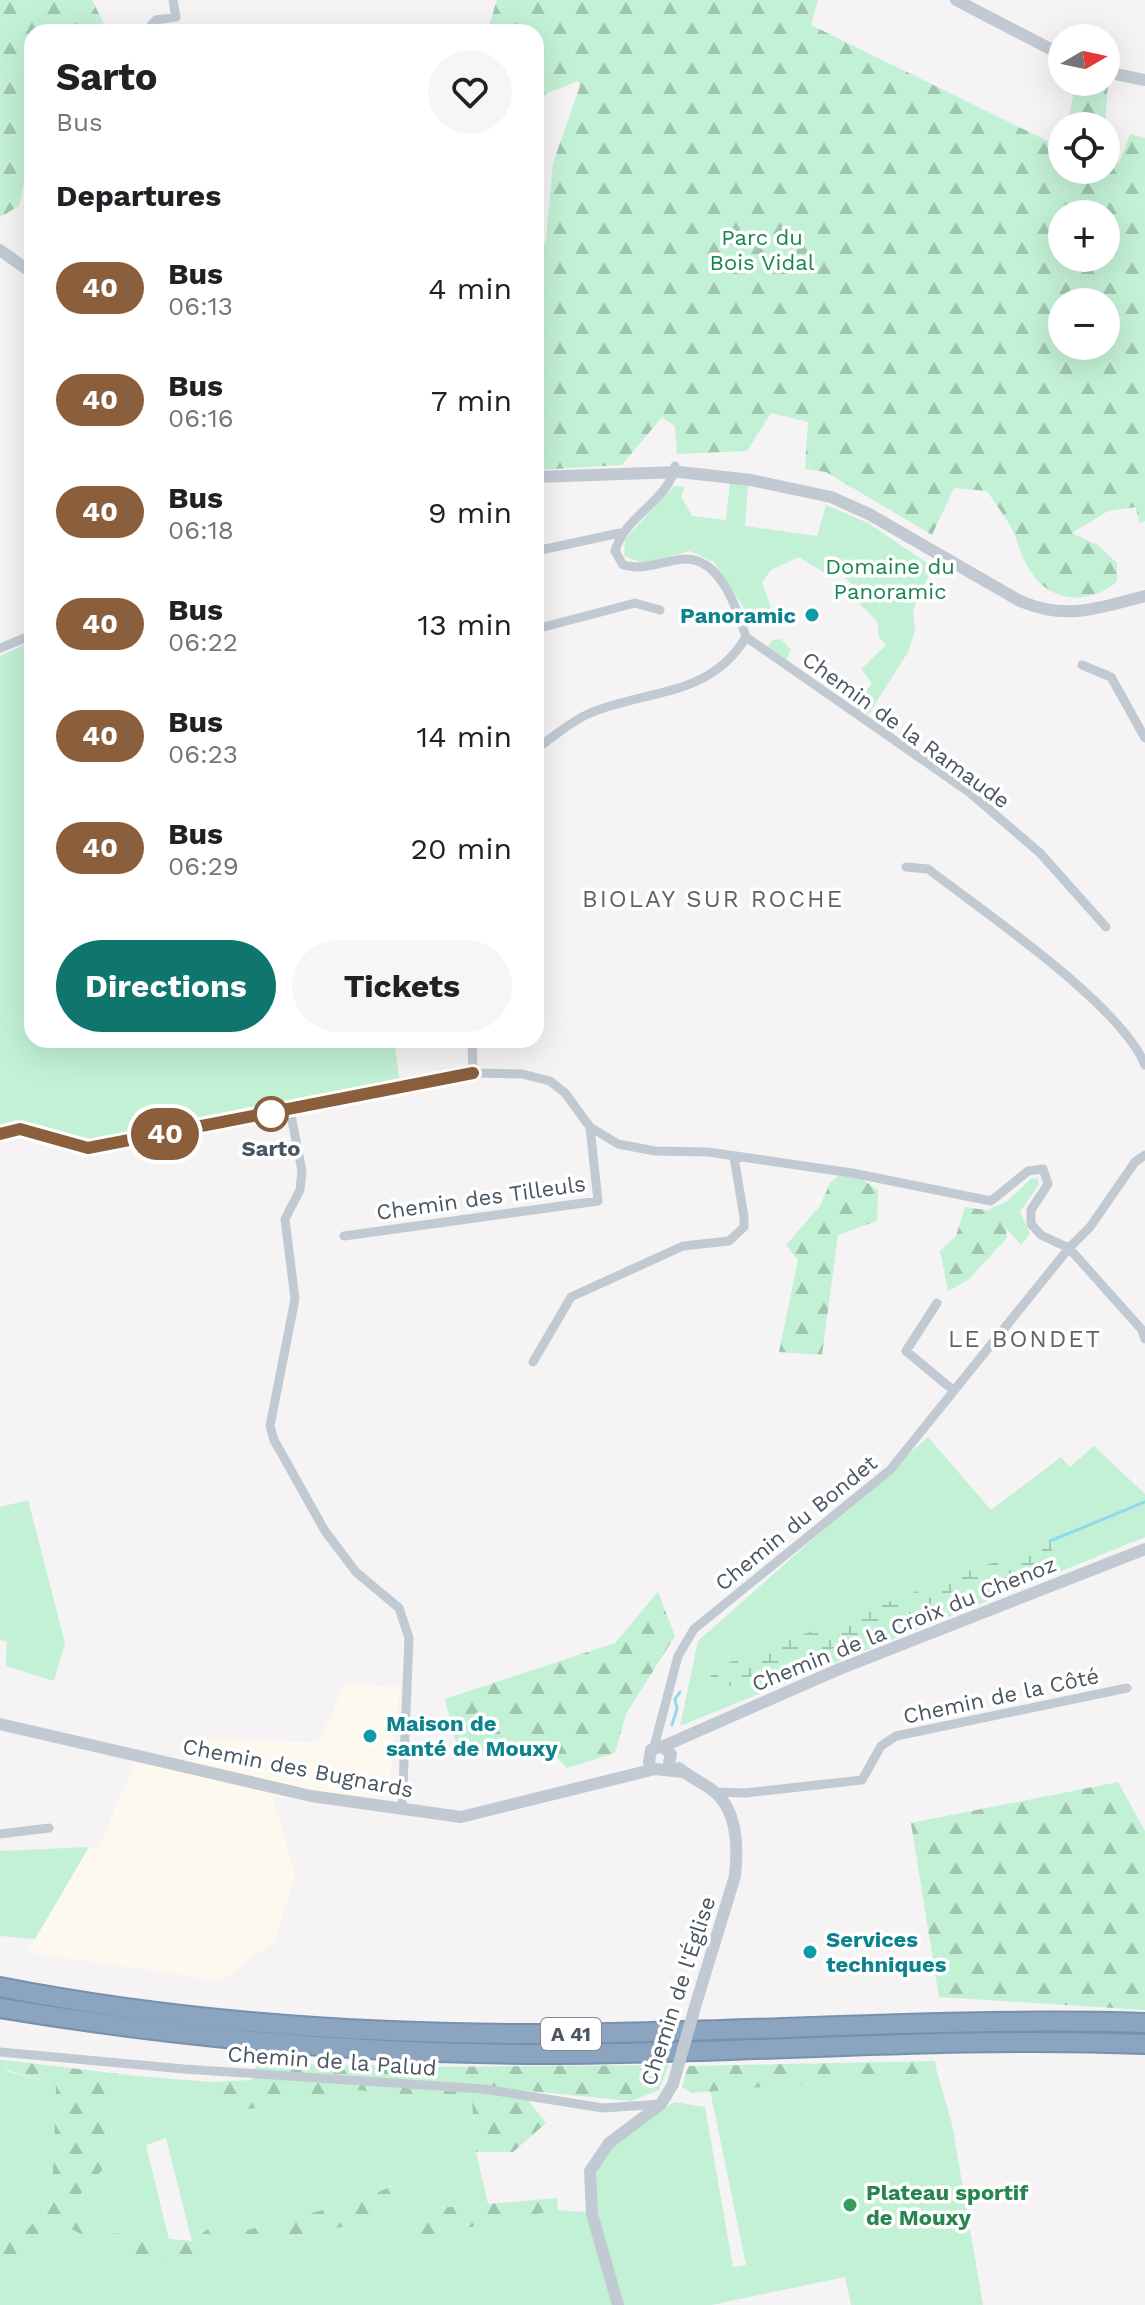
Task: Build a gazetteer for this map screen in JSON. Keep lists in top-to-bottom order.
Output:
{
  "streets": {
    "highway": ["A 41"],
    "street": [
      "Chemin de la Ramaude",
      "Chemin des Tilleuls",
      "Chemin du Bondet",
      "Chemin de la Croix du Chenoz",
      "Chemin de la Côté",
      "Chemin des Bugnards",
      "Chemin de l'Église",
      "Chemin de la Palud"
    ]
  },
  "crossings": [
    ["Chemin du Bondet", "Chemin de la Croix du Chenoz"],
    ["Chemin du Bondet", "Chemin des Bugnards"],
    ["Chemin de la Croix du Chenoz", "Chemin des Bugnards"],
    ["Chemin de la Côté", "Chemin de l'Église"],
    ["Chemin de l'Église", "Chemin de la Palud"]
  ],
  "districts": ["BIOLAY SUR ROCHE", "LE BONDET"],
  "parks": ["Parc du Bois Vidal", "Domaine du Panoramic"],
  "places": [
    "Panoramic",
    "Sarto",
    "Maison de santé de Mouxy",
    "Services techniques",
    "Plateau sportif de Mouxy"
  ],
  "lines": ["bus line 40"],
  "north": "right",
  "page": {
    "on_map": "40",
    "map_buttons": ["+", "−"],
    "heading": [
      ["Sarto", "Bus"],
      "Departures"
    ],
    "list": [
      {
        "mark": "40",
        "name": "Bus",
        "note": "06:13",
        "value": "4 min"
      },
      {
        "mark": "40",
        "name": "Bus",
        "note": "06:16",
        "value": "7 min"
      },
      {
        "mark": "40",
        "name": "Bus",
        "note": "06:18",
        "value": "9 min"
      },
      {
        "mark": "40",
        "name": "Bus",
        "note": "06:22",
        "value": "13 min"
      },
      {
        "mark": "40",
        "name": "Bus",
        "note": "06:23",
        "value": "14 min"
      },
      {
        "mark": "40",
        "name": "Bus",
        "note": "06:29",
        "value": "20 min"
      }
    ],
    "buttons": ["Directions", "Tickets"]
  }
}
